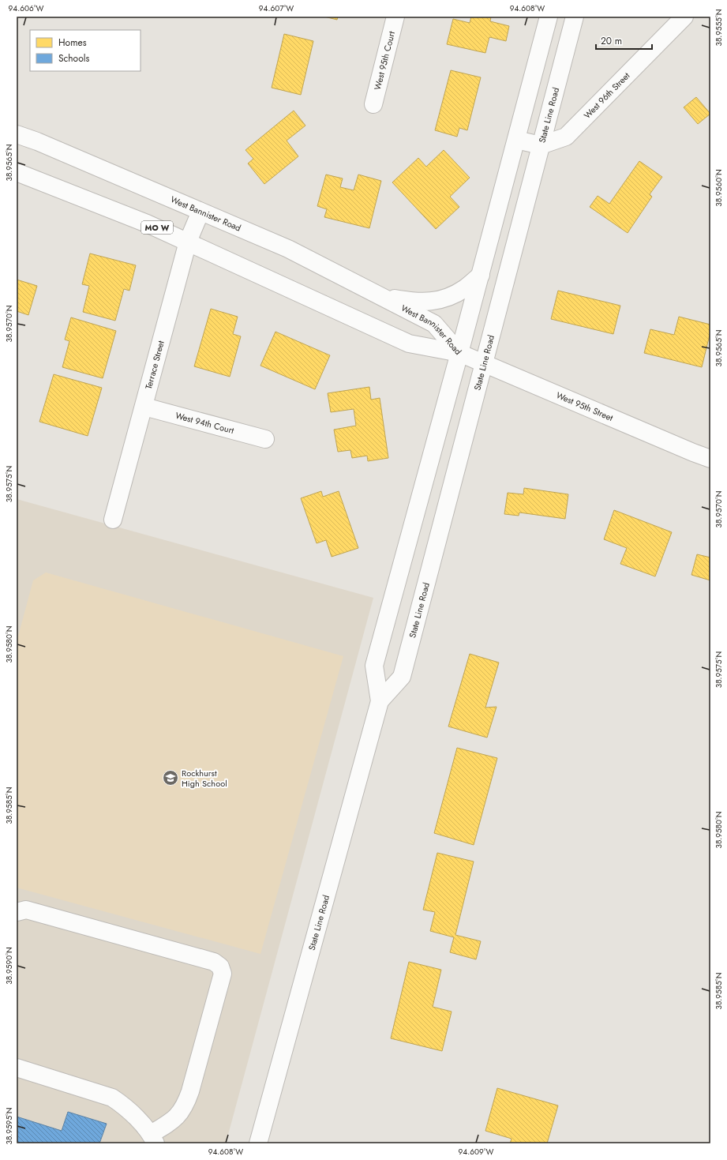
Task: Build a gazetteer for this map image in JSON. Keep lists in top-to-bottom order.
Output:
{
  "streets": {
    "main road": [
      "West 95th Court",
      "West 96th Street",
      "State Line Road",
      "West Bannister Road",
      "MO W",
      "Terrace Street",
      "West 95th Street",
      "West 94th Court"
    ]
  },
  "crossings": [
    ["West 96th Street", "State Line Road"],
    ["State Line Road", "West Bannister Road"],
    ["State Line Road", "West 95th Street"],
    ["West Bannister Road", "Terrace Street"],
    ["West Bannister Road", "West 95th Street"],
    ["Terrace Street", "West 94th Court"]
  ],
  "places": {
    "school or university": ["Rockhurst High School"]
  },
  "legend": ["Homes", "Schools"],
  "scale_bar": "20 m",
  "coordinates": [
    "94.606°W",
    "94.607°W",
    "94.608°W",
    "38.9555°N",
    "38.9565°N",
    "38.9560°N",
    "38.9570°N",
    "38.9575°N",
    "38.9580°N",
    "38.9585°N",
    "38.9590°N",
    "38.9595°N",
    "94.609°W"
  ]
}
